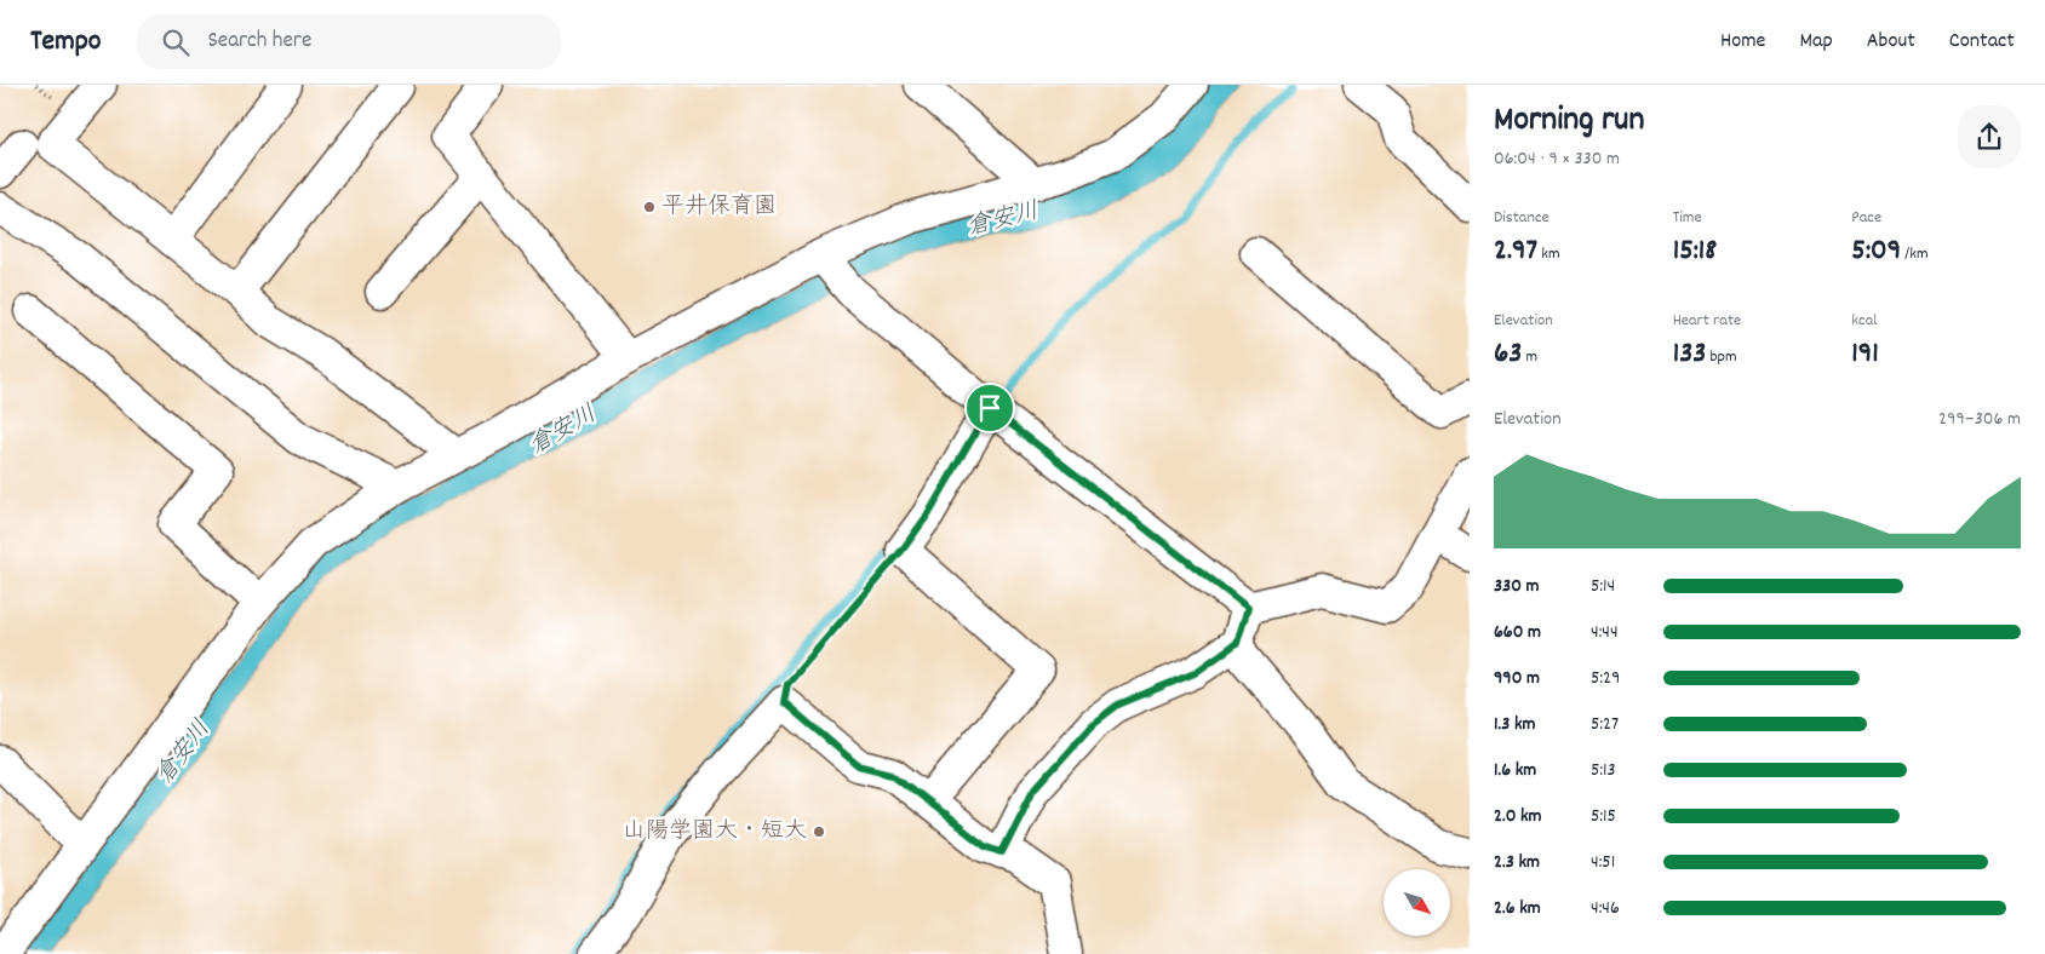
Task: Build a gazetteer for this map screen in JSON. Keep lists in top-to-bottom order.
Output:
{
  "water": ["倉安川"],
  "places": ["平井保育園", "山陽学園大・短大"],
  "north": "bottom right",
  "page": {
    "header": "Tempo",
    "search": "Search here",
    "nav": [
      "Home",
      "Map",
      "About",
      "Contact"
    ],
    "heading": ["Morning run", "06:04 · 9 × 330 m"],
    "stats": [
      ["Distance", "2.97 km"],
      ["Time", "15:18"],
      ["Pace", "5:09 /km"],
      ["Elevation", "63 m"],
      ["Heart rate", "133 bpm"],
      ["kcal", "191"]
    ],
    "chart": ["Elevation", "299–306 m"],
    "list": [
      {
        "name": "330 m",
        "note": "5:14"
      },
      {
        "name": "660 m",
        "note": "4:44"
      },
      {
        "name": "990 m",
        "note": "5:29"
      },
      {
        "name": "1.3 km",
        "note": "5:27"
      },
      {
        "name": "1.6 km",
        "note": "5:13"
      },
      {
        "name": "2.0 km",
        "note": "5:15"
      },
      {
        "name": "2.3 km",
        "note": "4:51"
      },
      {
        "name": "2.6 km",
        "note": "4:46"
      }
    ]
  }
}
